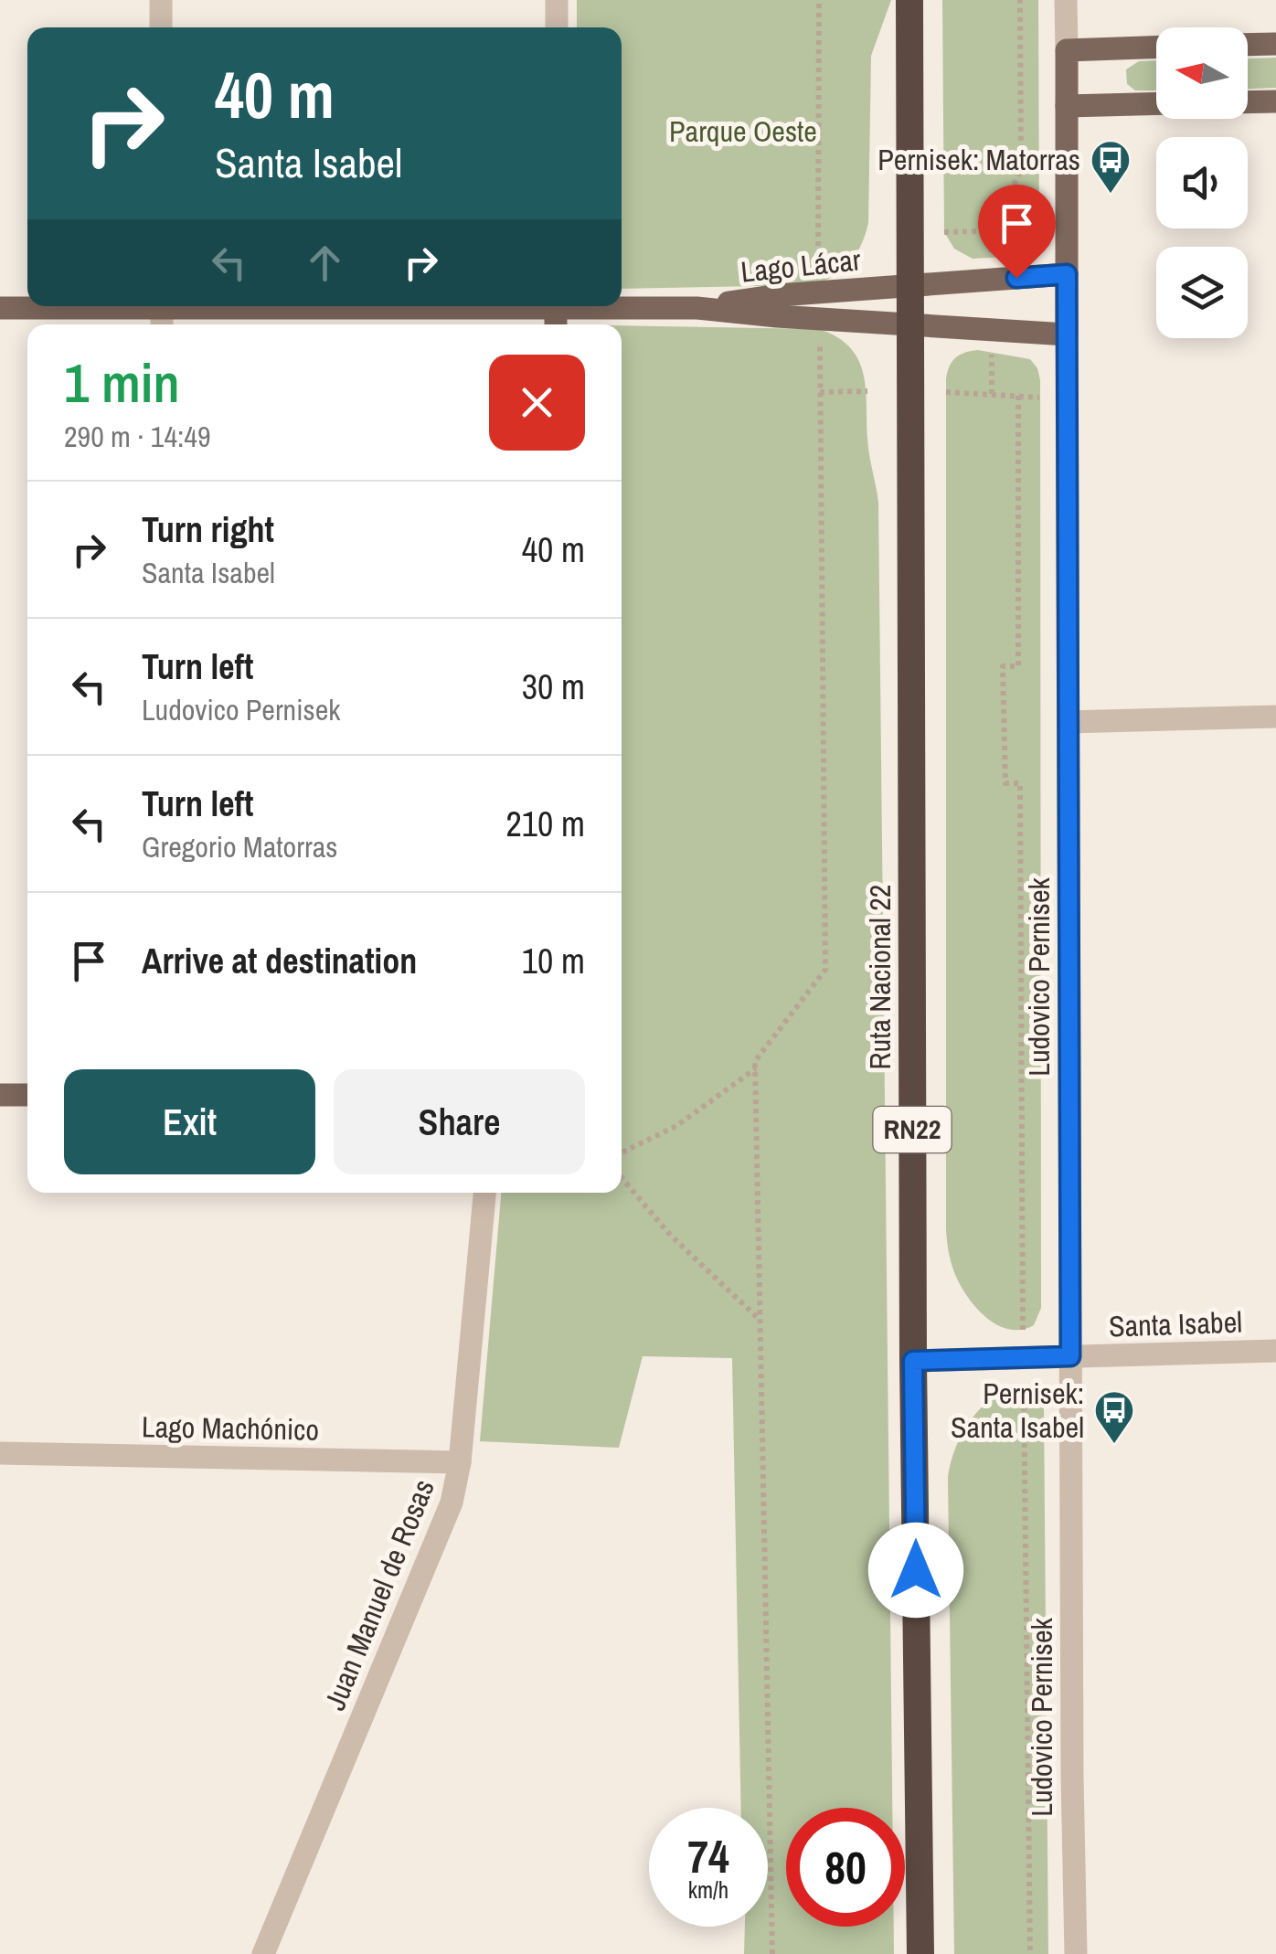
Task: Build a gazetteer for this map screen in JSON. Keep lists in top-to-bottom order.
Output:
{
  "streets": {
    "highway": ["Ruta Nacional 22", "RN22"],
    "main road": ["Lago Lácar", "Ludovico Pernisek"],
    "street": ["Santa Isabel", "Lago Machónico", "Juan Manuel de Rosas"]
  },
  "crossings": [
    ["Lago Lácar", "Ruta Nacional 22"],
    ["Lago Lácar", "Ludovico Pernisek"],
    ["Ruta Nacional 22", "Santa Isabel"],
    ["Ludovico Pernisek", "Santa Isabel"],
    ["Lago Machónico", "Juan Manuel de Rosas"]
  ],
  "parks": ["Parque Oeste"],
  "places": {
    "bus stop": ["Pernisek: Matorras", "Pernisek: Santa Isabel"]
  },
  "north": "left",
  "page": {
    "turn": ["40 m", "Santa Isabel"],
    "heading": ["1 min", "290 m · 14:49"],
    "list": [
      {
        "name": "Turn right",
        "note": "Santa Isabel",
        "value": "40 m"
      },
      {
        "name": "Turn left",
        "note": "Ludovico Pernisek",
        "value": "30 m"
      },
      {
        "name": "Turn left",
        "note": "Gregorio Matorras",
        "value": "210 m"
      },
      {
        "name": "Arrive at destination",
        "value": "10 m"
      }
    ],
    "buttons": ["Exit", "Share"],
    "speed": "74 km/h",
    "limit": "80"
  }
}
